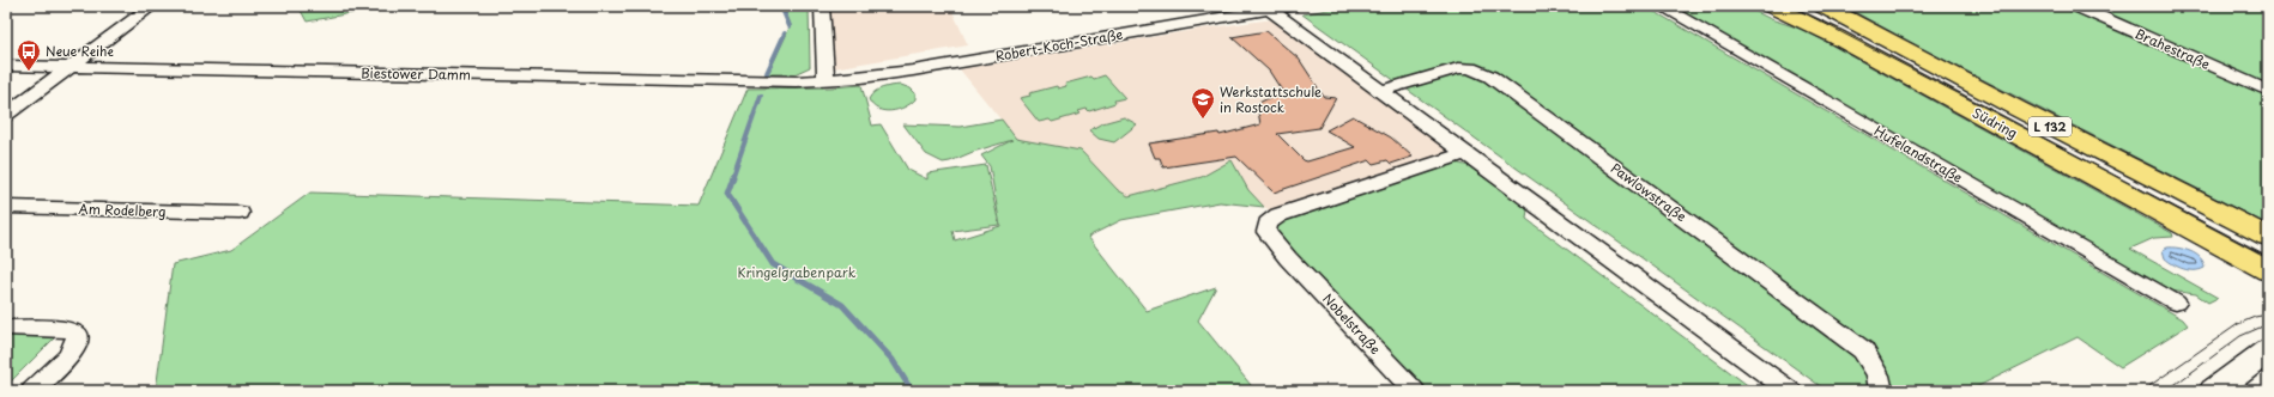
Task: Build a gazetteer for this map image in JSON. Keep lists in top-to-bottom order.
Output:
{
  "streets": {
    "main road": ["Südring", "L 132"],
    "street": [
      "Robert-Koch-Straße",
      "Brahestraße",
      "Biestower Damm",
      "Hufelandstraße",
      "Pawlowstraße",
      "Am Rodelberg",
      "Nobelstraße"
    ]
  },
  "crossings": [
    ["Robert-Koch-Straße", "Biestower Damm"]
  ],
  "parks": ["Kringelgrabenpark"],
  "places": {
    "bus stop": ["Neue Reihe"],
    "school or university": ["Werkstattschule in Rostock"]
  }
}
